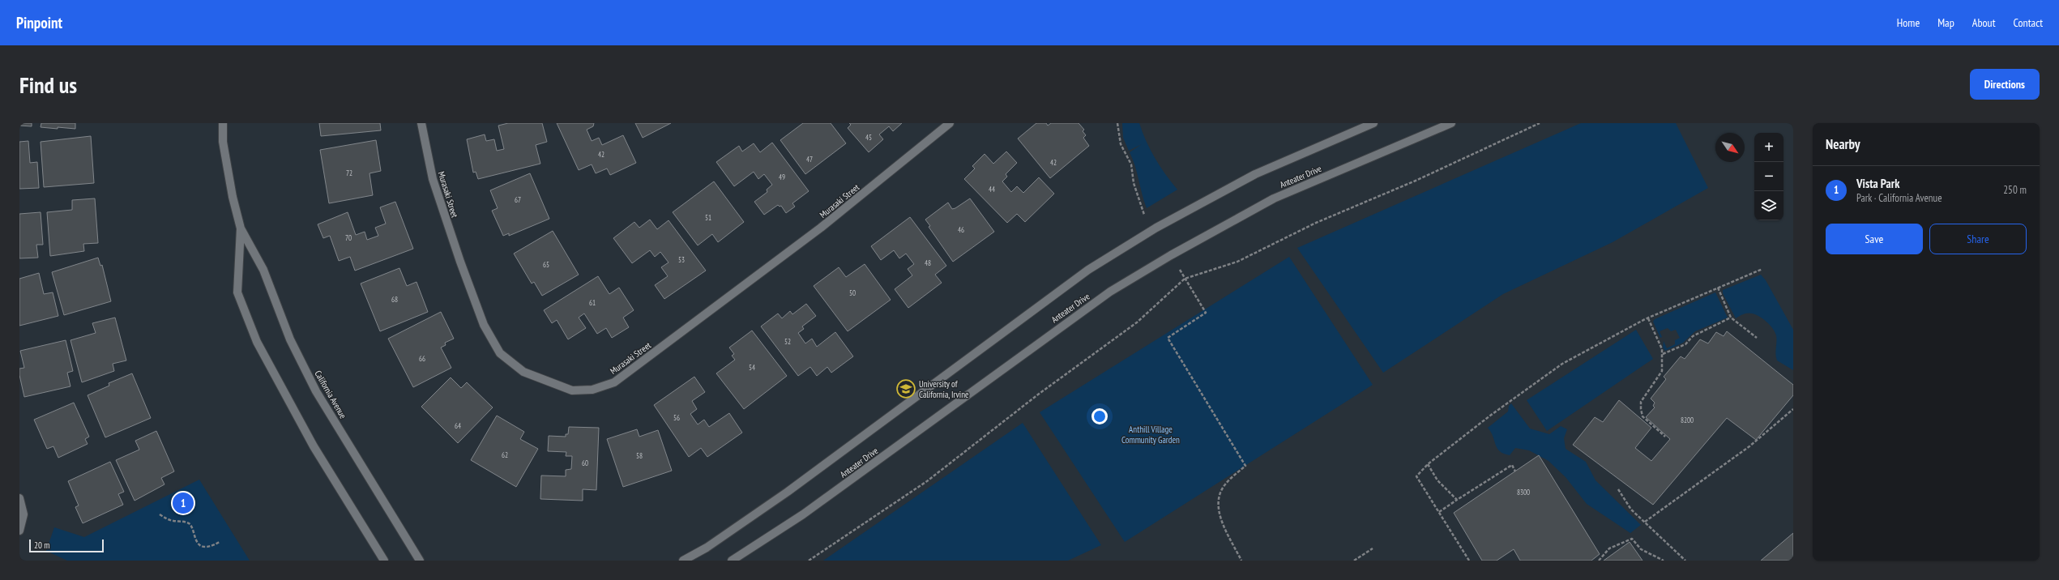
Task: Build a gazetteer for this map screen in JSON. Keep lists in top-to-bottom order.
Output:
{
  "streets": {
    "street": ["Anteater Drive", "Murasaki Street", "California Avenue"]
  },
  "parks": ["Anthill Village Community Garden"],
  "places": {
    "school or university": ["University of California, Irvine"]
  },
  "house_numbers": [
    "45",
    "42",
    "47",
    "42",
    "72",
    "49",
    "44",
    "67",
    "51",
    "46",
    "70",
    "53",
    "48",
    "65",
    "50",
    "68",
    "61",
    "52",
    "66",
    "54",
    "56",
    "8200",
    "64",
    "62",
    "58",
    "60",
    "8300"
  ],
  "scale_bar": "20 m",
  "north": "bottom right",
  "page": {
    "header": "Pinpoint",
    "nav": [
      "Home",
      "Map",
      "About",
      "Contact"
    ],
    "buttons": [
      "Directions",
      ["Save", "Share"]
    ],
    "title": "Find us",
    "heading": "Nearby",
    "map_buttons": ["+", "−"],
    "list": [
      {
        "mark": "1",
        "name": "Vista Park",
        "note": "Park · California Avenue",
        "value": "250 m"
      }
    ],
    "pins": "1",
    "scale": "20 m"
  }
}
